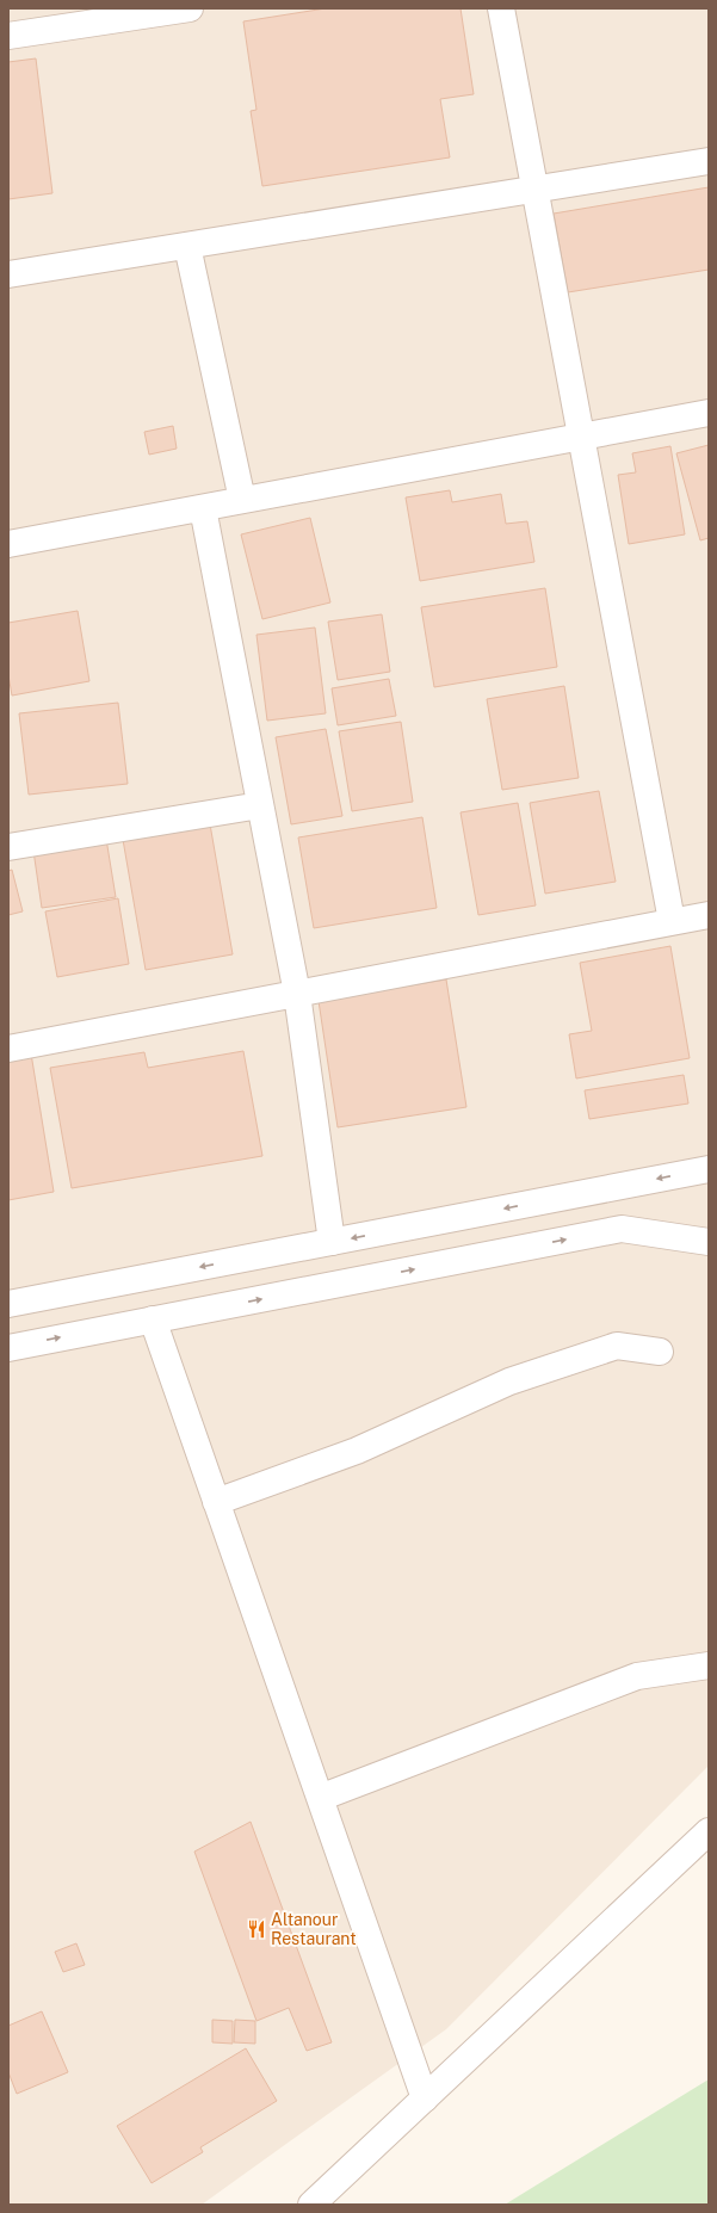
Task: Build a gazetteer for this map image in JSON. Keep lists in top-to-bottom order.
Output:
{
  "places": {
    "restaurant": ["Altanour Restaurant"]
  }
}
